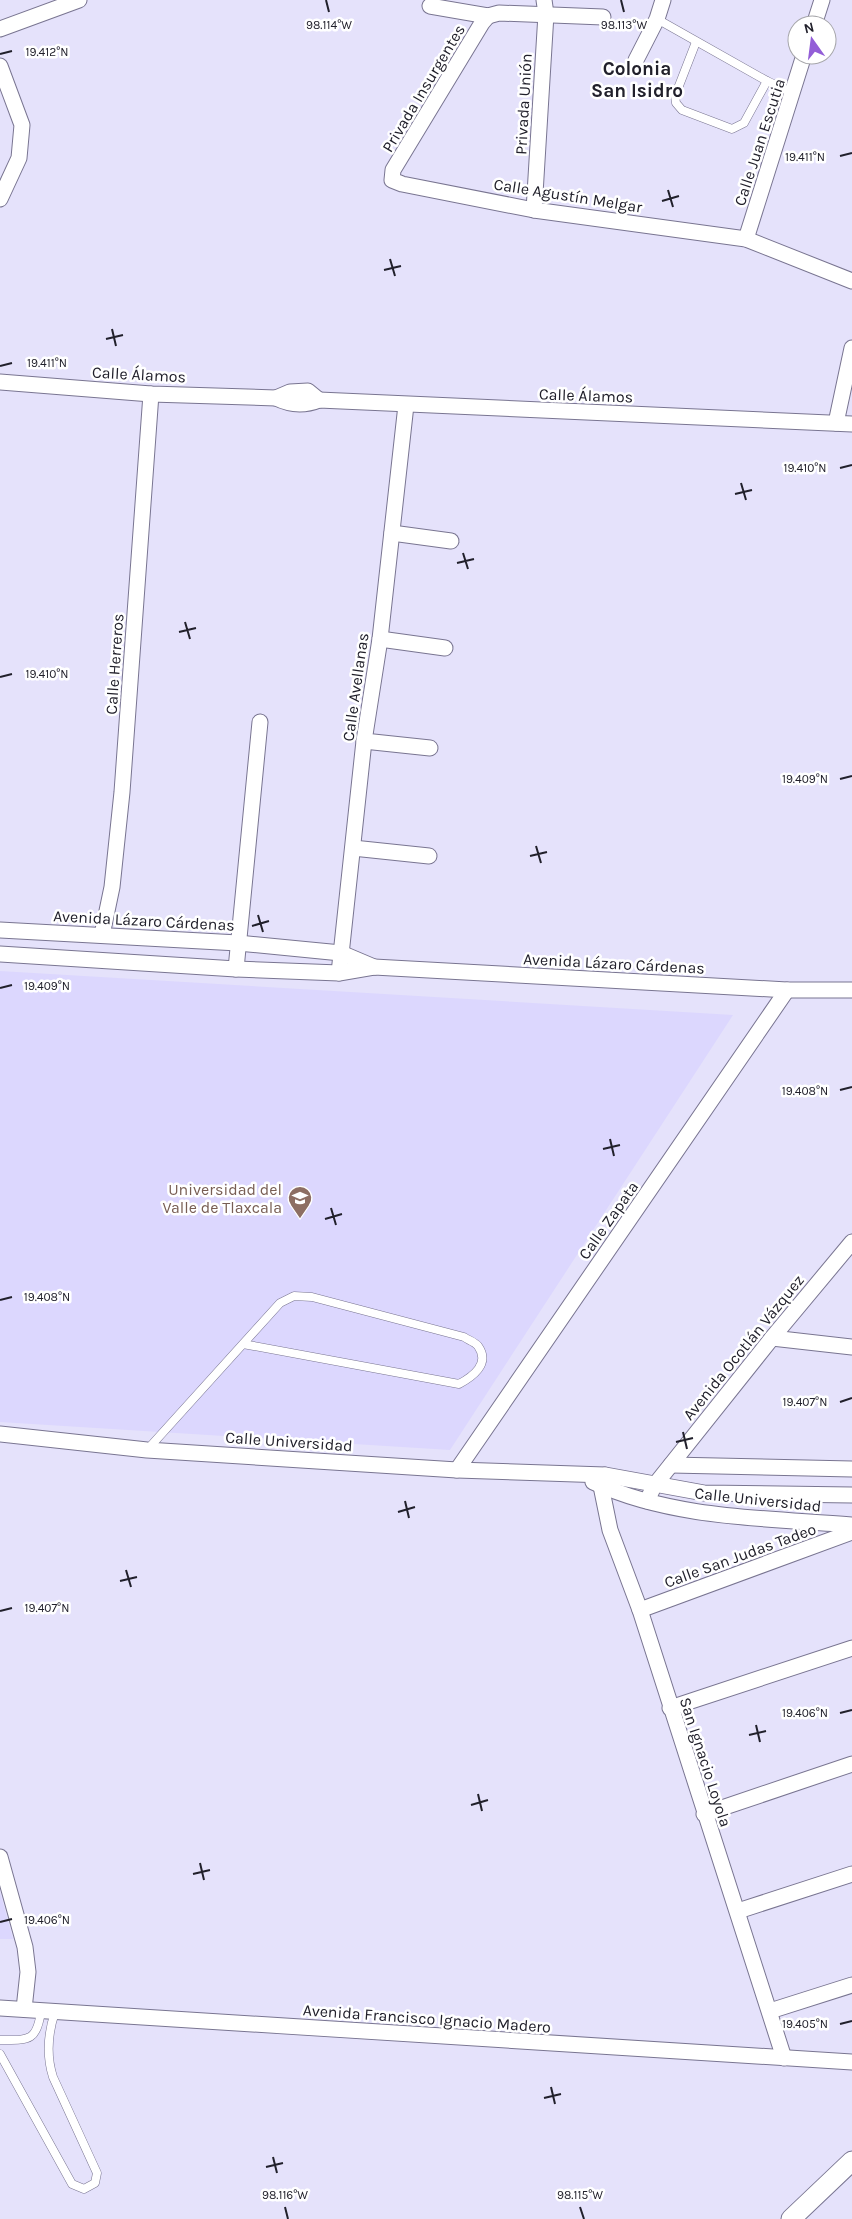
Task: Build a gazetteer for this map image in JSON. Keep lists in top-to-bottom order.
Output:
{
  "streets": {
    "street": [
      "Privada Insurgentes",
      "Privada Unión",
      "Calle Juan Escutia",
      "Calle Agustín Melgar",
      "Calle Álamos",
      "Calle Herreros",
      "Calle Avellanas",
      "Avenida Lázaro Cárdenas",
      "Calle Zapata",
      "Avenida Ocotlán Vázquez",
      "Calle Universidad",
      "Calle San Judas Tadeo",
      "San Ignacio Loyola",
      "Avenida Francisco Ignacio Madero"
    ]
  },
  "crossings": [
    ["Privada Insurgentes", "Calle Agustín Melgar"],
    ["Privada Unión", "Calle Agustín Melgar"],
    ["Calle Juan Escutia", "Calle Agustín Melgar"],
    ["Calle Álamos", "Calle Herreros"],
    ["Calle Álamos", "Calle Avellanas"],
    ["Calle Herreros", "Avenida Lázaro Cárdenas"],
    ["Calle Avellanas", "Avenida Lázaro Cárdenas"],
    ["Avenida Lázaro Cárdenas", "Calle Zapata"],
    ["Calle Zapata", "Calle Universidad"],
    ["Avenida Ocotlán Vázquez", "Calle Universidad"],
    ["Calle Universidad", "San Ignacio Loyola"],
    ["Calle San Judas Tadeo", "San Ignacio Loyola"],
    ["San Ignacio Loyola", "Avenida Francisco Ignacio Madero"]
  ],
  "districts": ["Colonia San Isidro"],
  "places": {
    "school or university": ["Universidad del Valle de Tlaxcala"]
  },
  "north": "top",
  "coordinates": [
    "98.113°W",
    "98.114°W",
    "19.412°N",
    "19.411°N",
    "19.410°N",
    "19.409°N",
    "19.408°N",
    "19.407°N",
    "19.406°N",
    "19.405°N",
    "98.116°W",
    "98.115°W"
  ]
}
